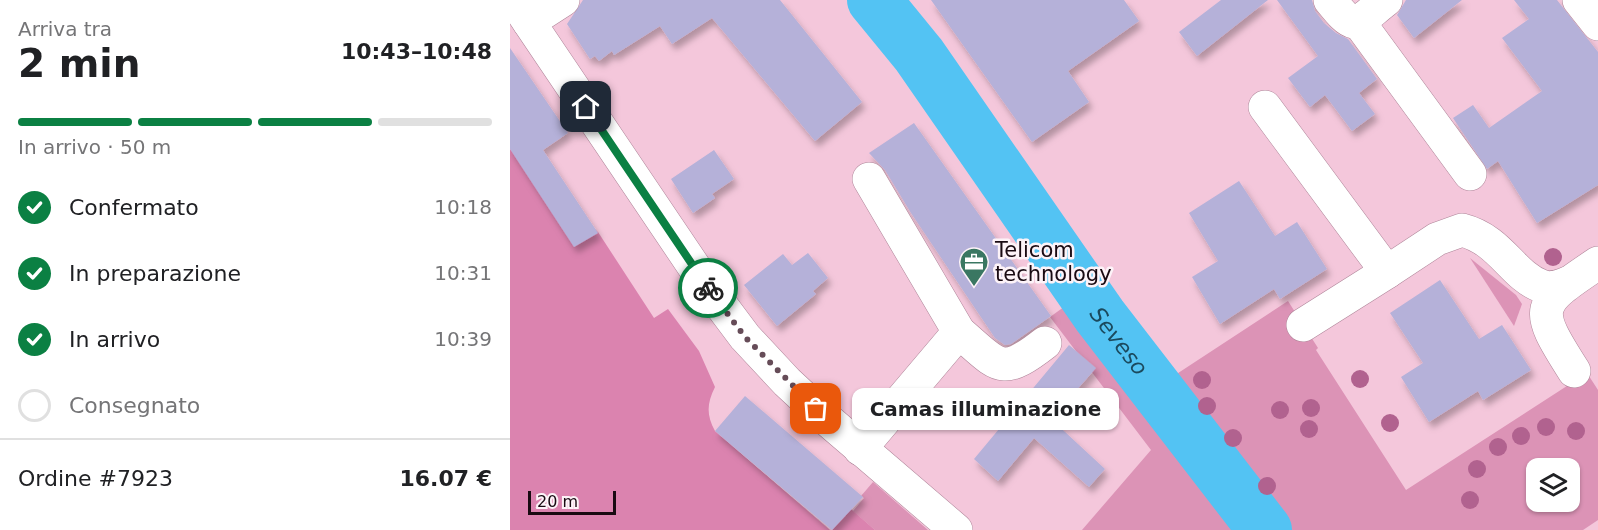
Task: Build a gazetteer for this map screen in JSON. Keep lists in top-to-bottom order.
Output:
{
  "water": ["Seveso"],
  "places": {
    "office": ["Telicom technology"],
    "other": ["Camas illuminazione"]
  },
  "scale_bar": "20 m",
  "page": {
    "heading": ["2 min", "Arriva tra", "10:43–10:48"],
    "panel": ["Ordine #7923", "16.07 €"],
    "bar": "In arrivo · 50 m",
    "list": [
      ["Confermato", "10:18"],
      ["In preparazione", "10:31"],
      ["In arrivo", "10:39"],
      "Consegnato"
    ],
    "bubble": "Camas illuminazione",
    "scale": "20 m"
  }
}
